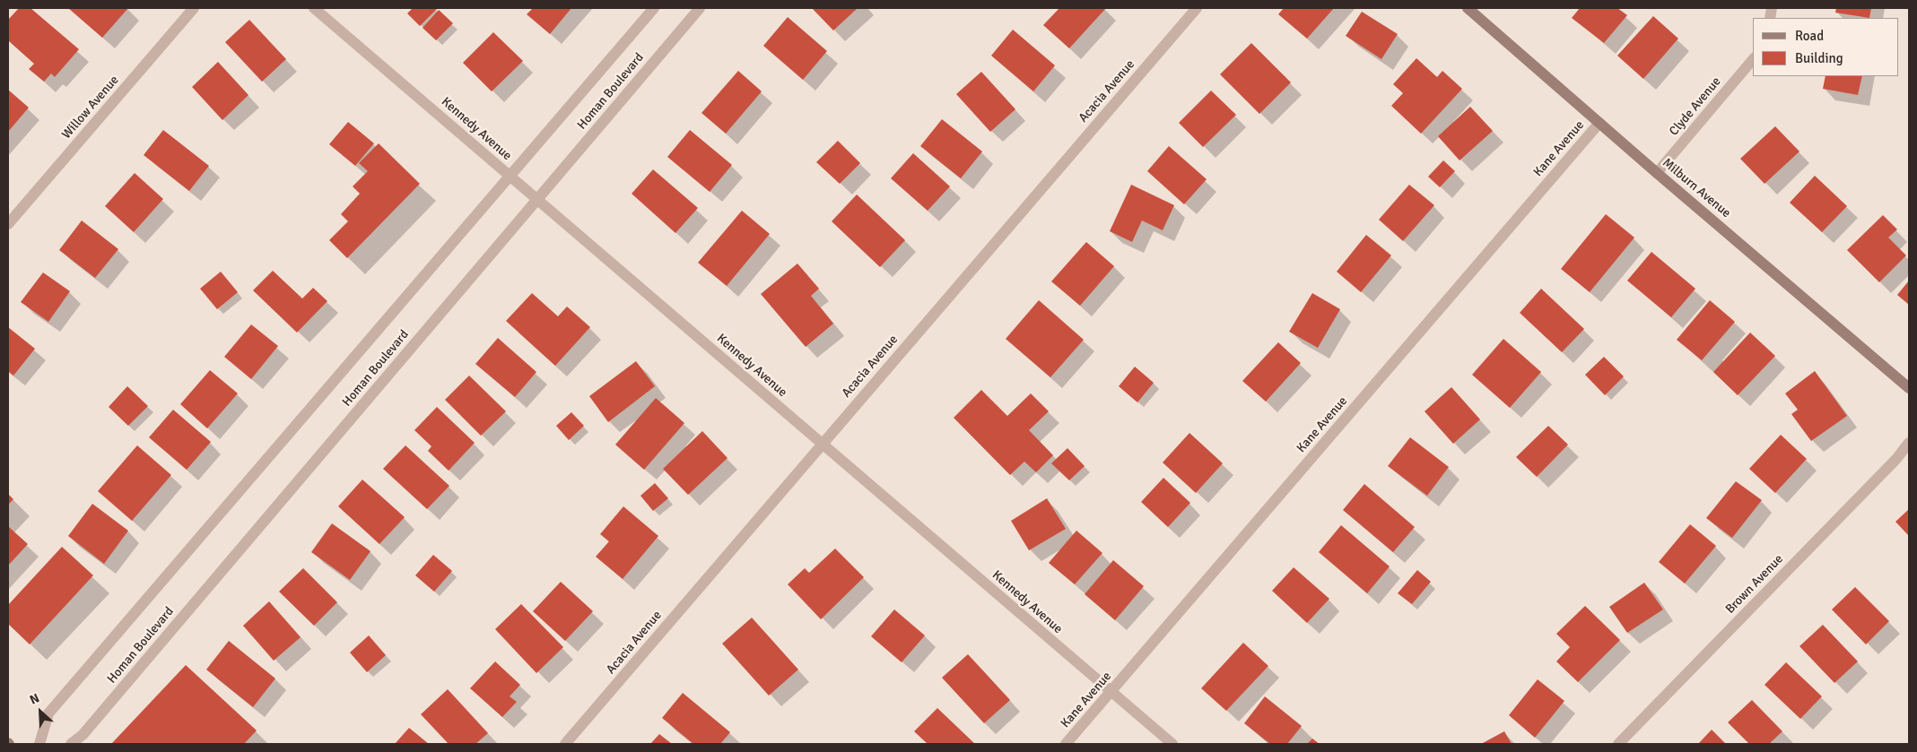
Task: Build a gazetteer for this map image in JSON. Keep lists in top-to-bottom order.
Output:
{
  "streets": {
    "street": [
      "Homan Boulevard",
      "Acacia Avenue",
      "Clyde Avenue",
      "Willow Avenue",
      "Kennedy Avenue",
      "Kane Avenue",
      "Milburn Avenue",
      "Brown Avenue"
    ]
  },
  "crossings": [
    ["Homan Boulevard", "Kennedy Avenue"],
    ["Acacia Avenue", "Kennedy Avenue"],
    ["Clyde Avenue", "Milburn Avenue"],
    ["Kennedy Avenue", "Kane Avenue"],
    ["Kane Avenue", "Milburn Avenue"]
  ],
  "legend": ["Road", "Building"],
  "north": "top left"
}
